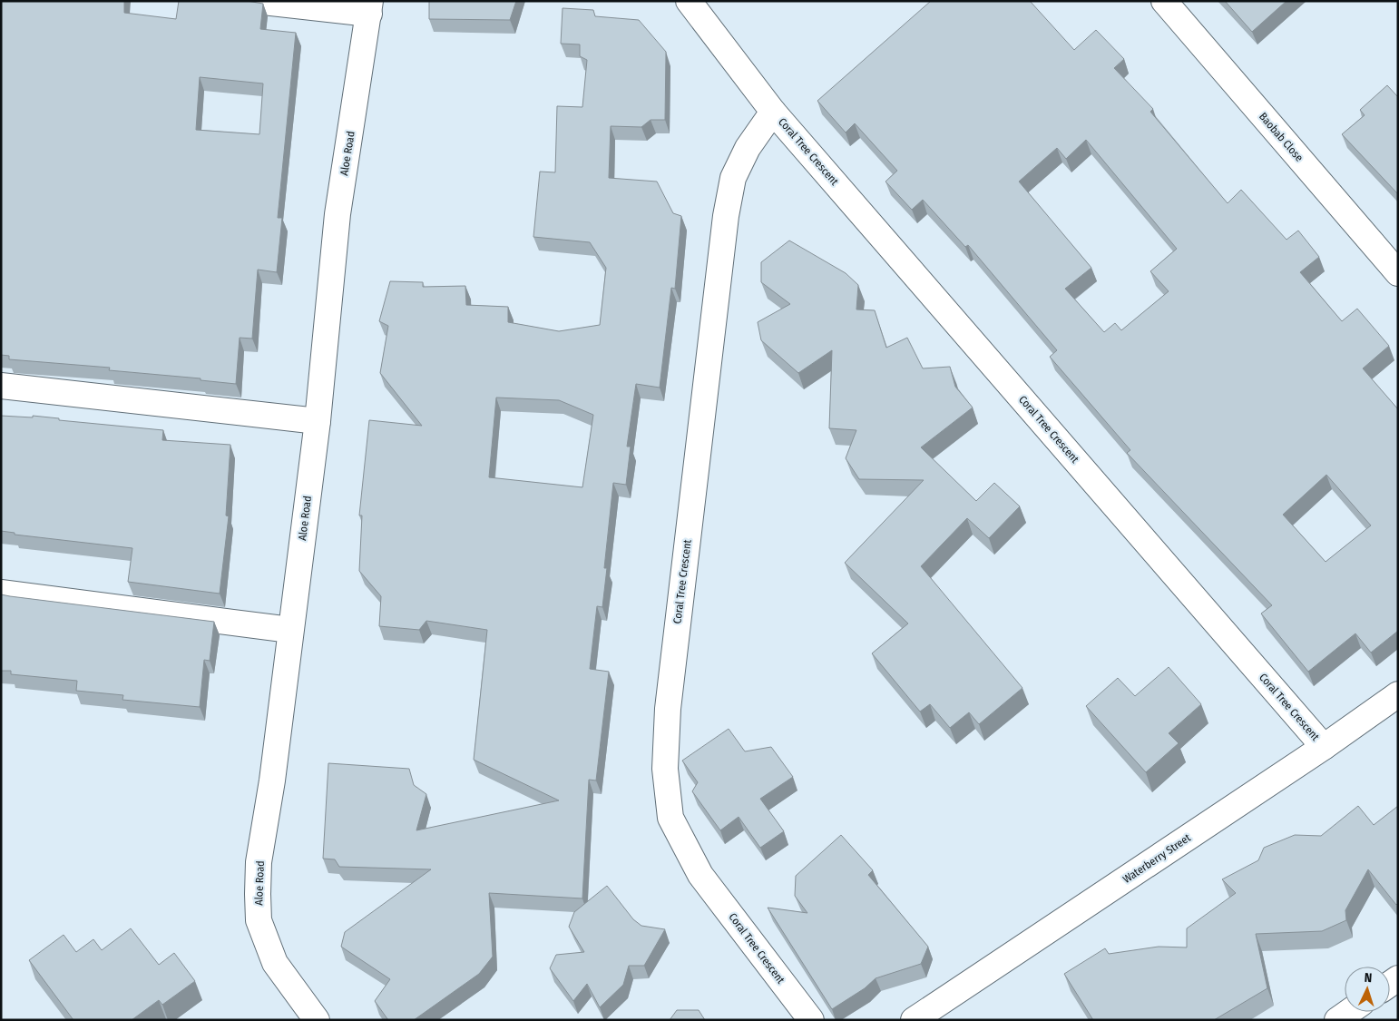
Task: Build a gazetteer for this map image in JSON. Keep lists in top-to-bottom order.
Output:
{
  "streets": {
    "street": [
      "Baobab Close",
      "Coral Tree Crescent",
      "Aloe Road",
      "Waterberry Street"
    ]
  },
  "crossings": [
    ["Coral Tree Crescent", "Waterberry Street"]
  ],
  "north": "top"
}
